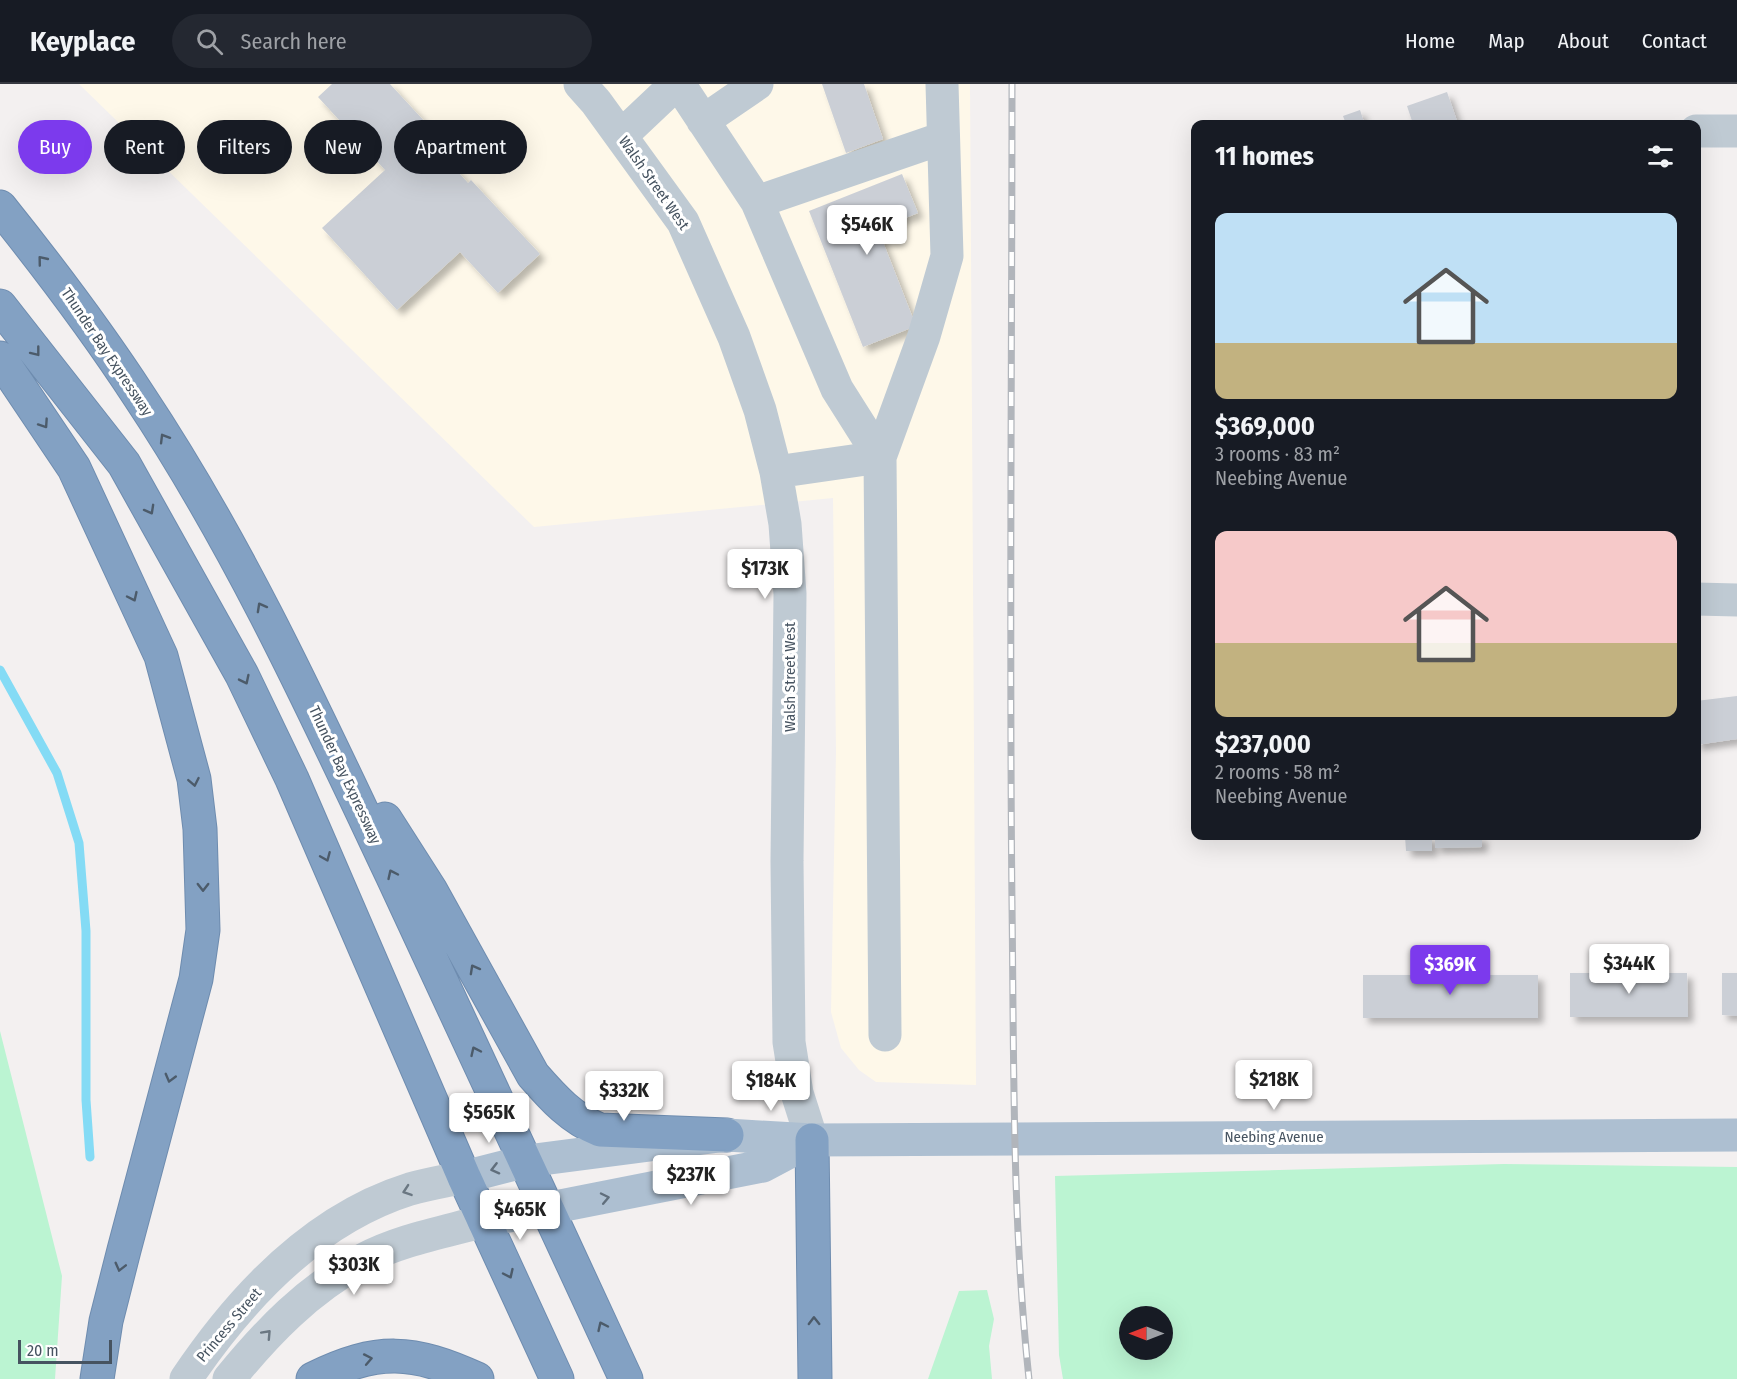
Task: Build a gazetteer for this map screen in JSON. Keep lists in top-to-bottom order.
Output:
{
  "streets": {
    "highway": ["Thunder Bay Expressway"],
    "main road": ["Neebing Avenue"],
    "street": ["Walsh Street West", "Princess Street"]
  },
  "crossings": [
    ["Walsh Street West", "Neebing Avenue"],
    ["Thunder Bay Expressway", "Neebing Avenue"],
    ["Neebing Avenue", "Princess Street"]
  ],
  "scale_bar": "20 m",
  "north": "left",
  "page": {
    "header": "Keyplace",
    "search": "Search here",
    "nav": [
      "Home",
      "Map",
      "About",
      "Contact"
    ],
    "chip": [
      "Buy",
      "Rent",
      "Filters",
      "New",
      "Apartment"
    ],
    "heading": "11 homes",
    "list": [
      {
        "name": "$369,000",
        "note": "3 rooms · 83 m² · Neebing Avenue"
      },
      {
        "name": "$237,000",
        "note": "2 rooms · 58 m² · Neebing Avenue"
      }
    ],
    "price": [
      "$546K",
      "$173K",
      "$344K",
      "$369K",
      "$218K",
      "$184K",
      "$332K",
      "$565K",
      "$237K",
      "$465K",
      "$303K"
    ],
    "scale": "20 m"
  }
}
